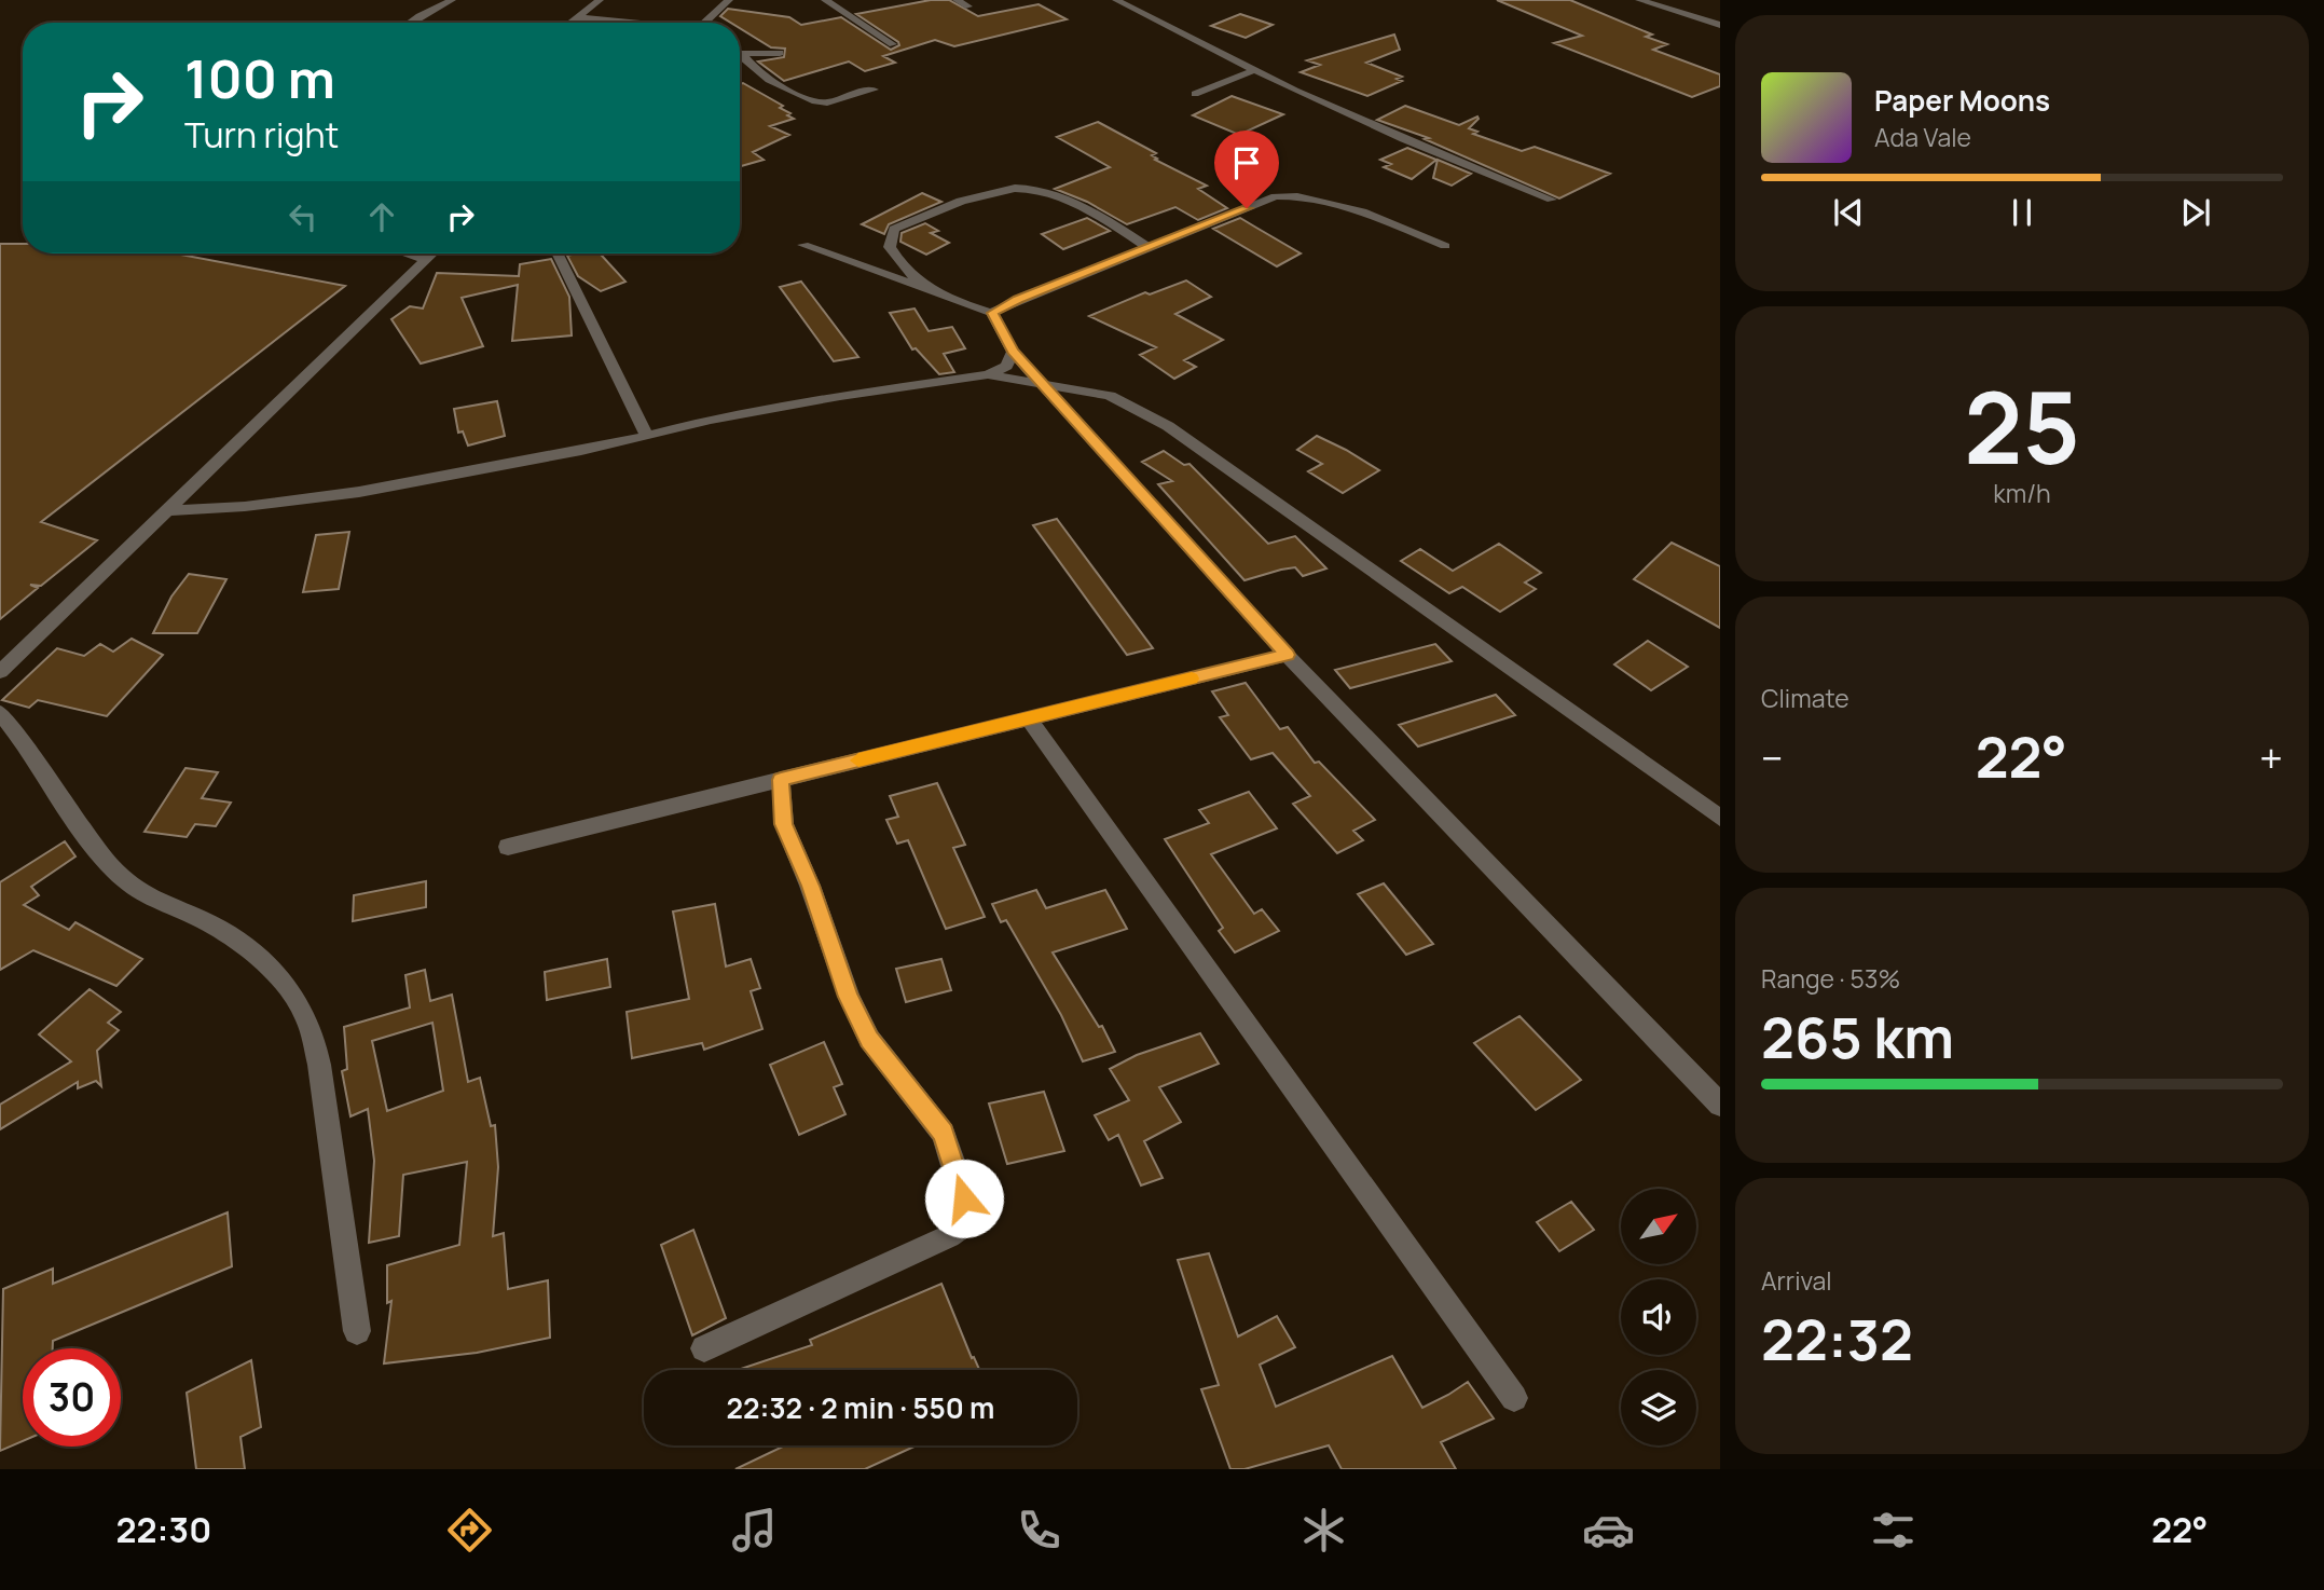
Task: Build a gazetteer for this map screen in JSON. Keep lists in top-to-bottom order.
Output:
{
  "north": "top right",
  "page": {
    "turn": ["100 m", "Turn right"],
    "song": ["Paper Moons", "Ada Vale"],
    "tile": [
      ["25", "km/h"],
      "Climate",
      ["Range · 53%", "265 km"],
      ["Arrival", "22:32"]
    ],
    "heat": ["−", "22°", "+"],
    "limit": "30",
    "trip": "22:32 · 2 min · 550 m",
    "tabs": ["22:30", "22°"]
  }
}
